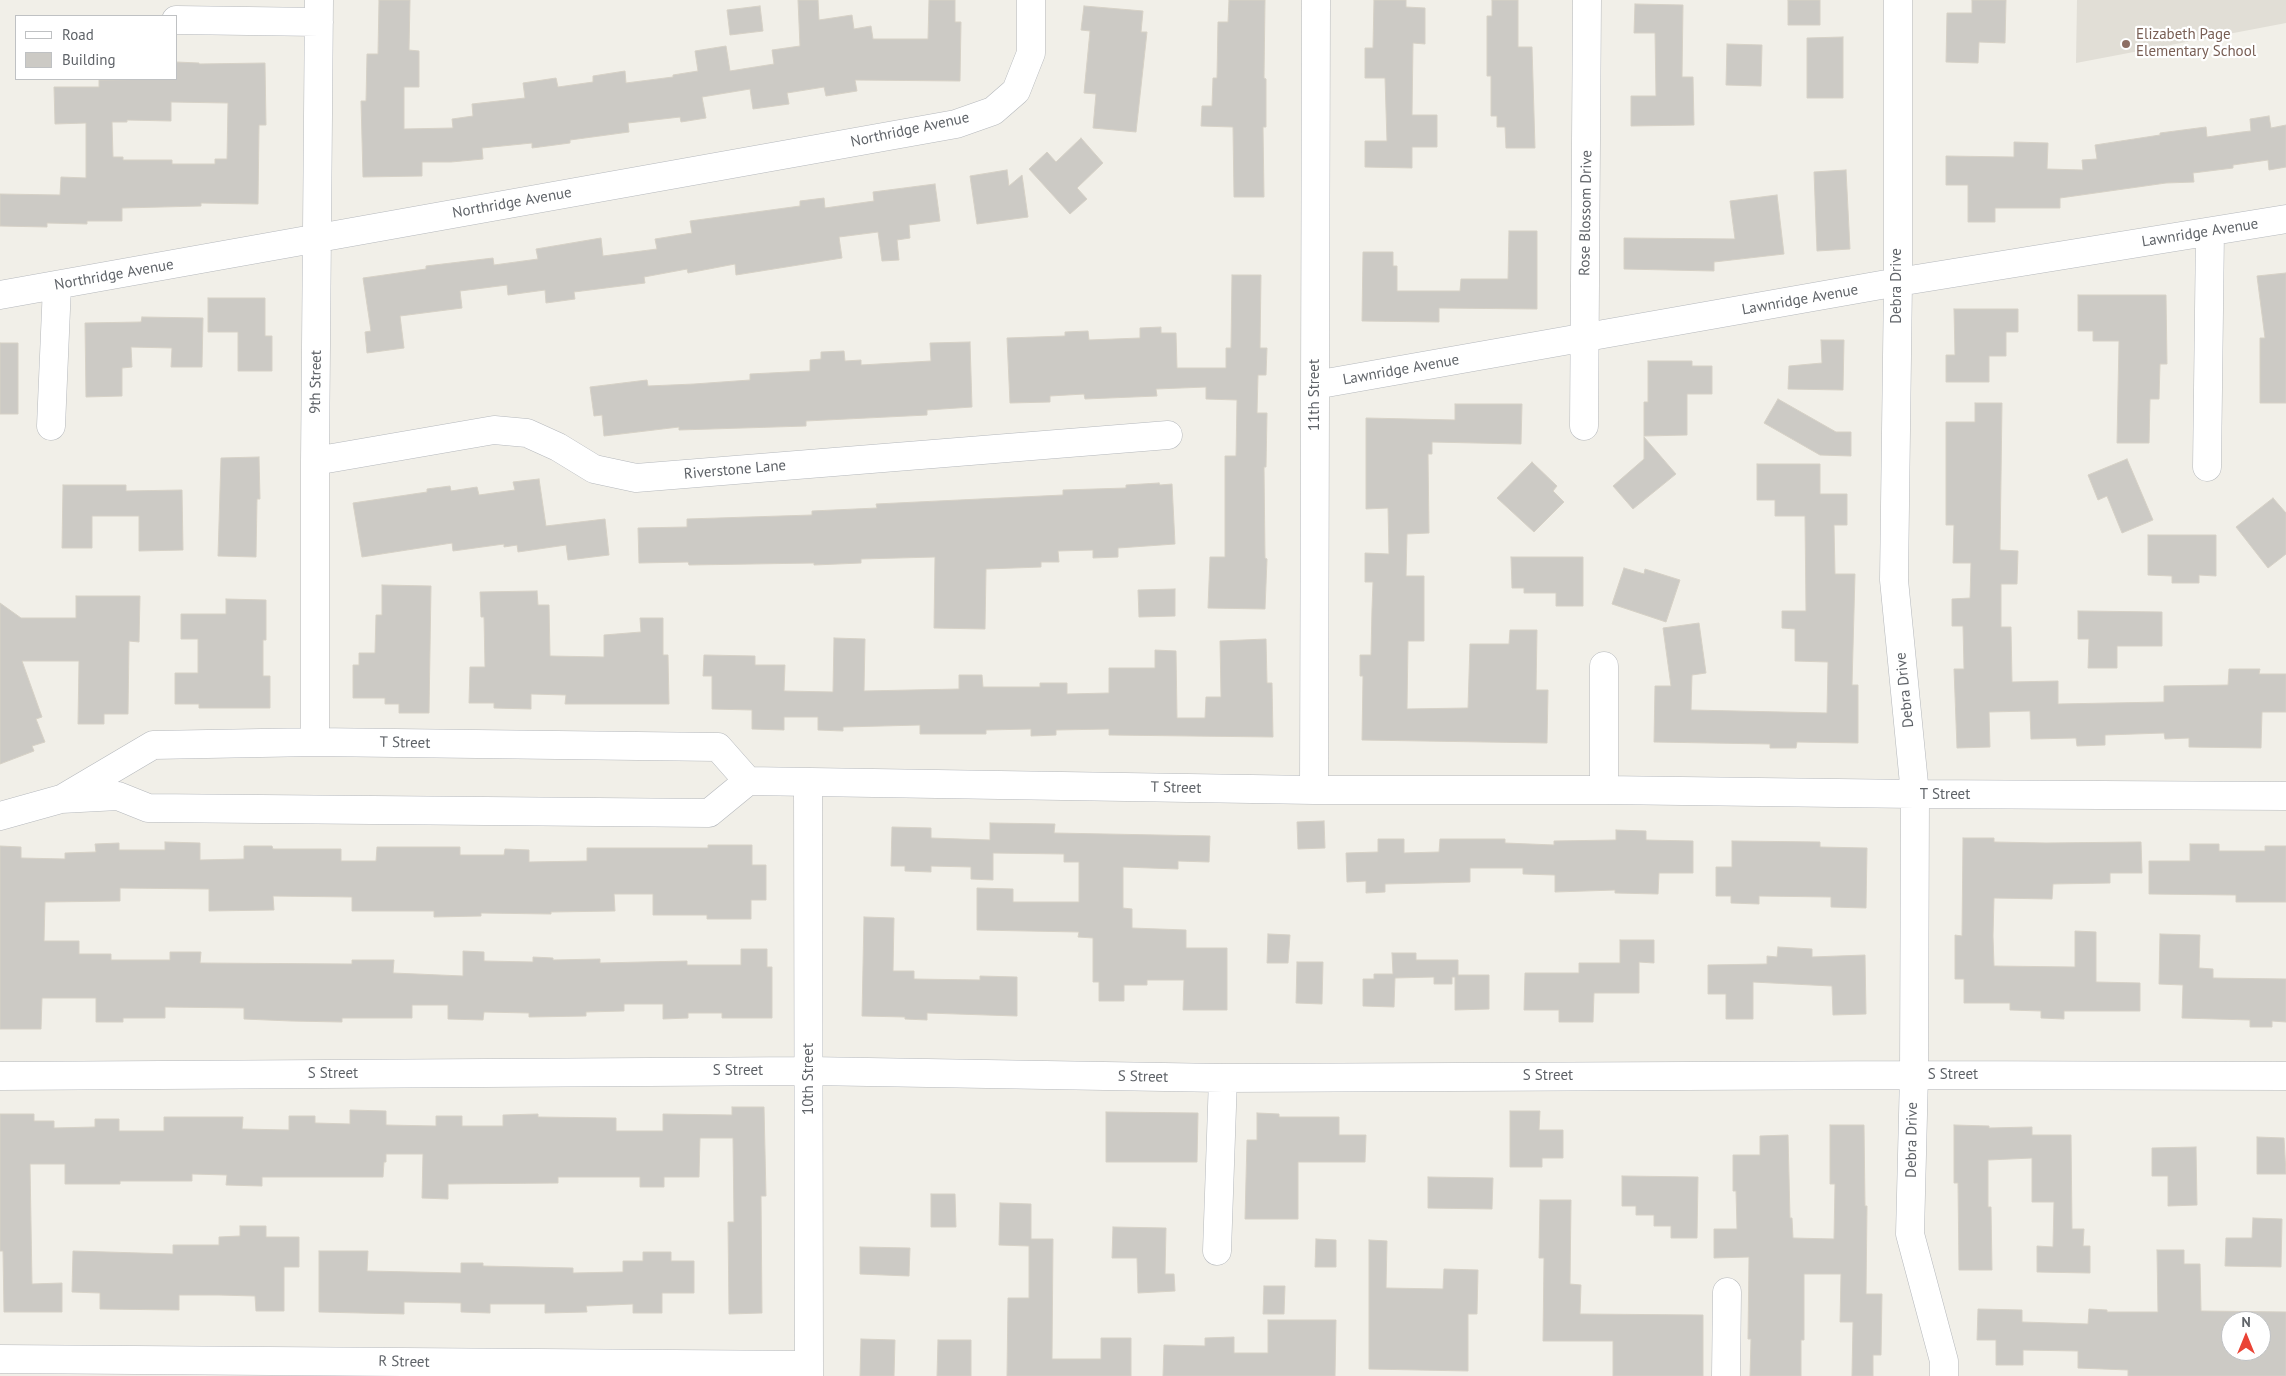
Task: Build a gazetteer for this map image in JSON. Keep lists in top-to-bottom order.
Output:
{
  "streets": {
    "street": [
      "Northridge Avenue",
      "Rose Blossom Drive",
      "Lawnridge Avenue",
      "Debra Drive",
      "9th Street",
      "11th Street",
      "Riverstone Lane",
      "T Street",
      "S Street",
      "10th Street",
      "R Street"
    ]
  },
  "crossings": [
    ["Northridge Avenue", "9th Street"],
    ["Rose Blossom Drive", "Lawnridge Avenue"],
    ["Lawnridge Avenue", "Debra Drive"],
    ["Lawnridge Avenue", "11th Street"],
    ["Debra Drive", "T Street"],
    ["Debra Drive", "S Street"],
    ["9th Street", "Riverstone Lane"],
    ["9th Street", "T Street"],
    ["11th Street", "T Street"],
    ["T Street", "10th Street"],
    ["S Street", "10th Street"],
    ["10th Street", "R Street"]
  ],
  "places": ["Elizabeth Page Elementary School"],
  "legend": ["Road", "Building"],
  "north": "top"
}
